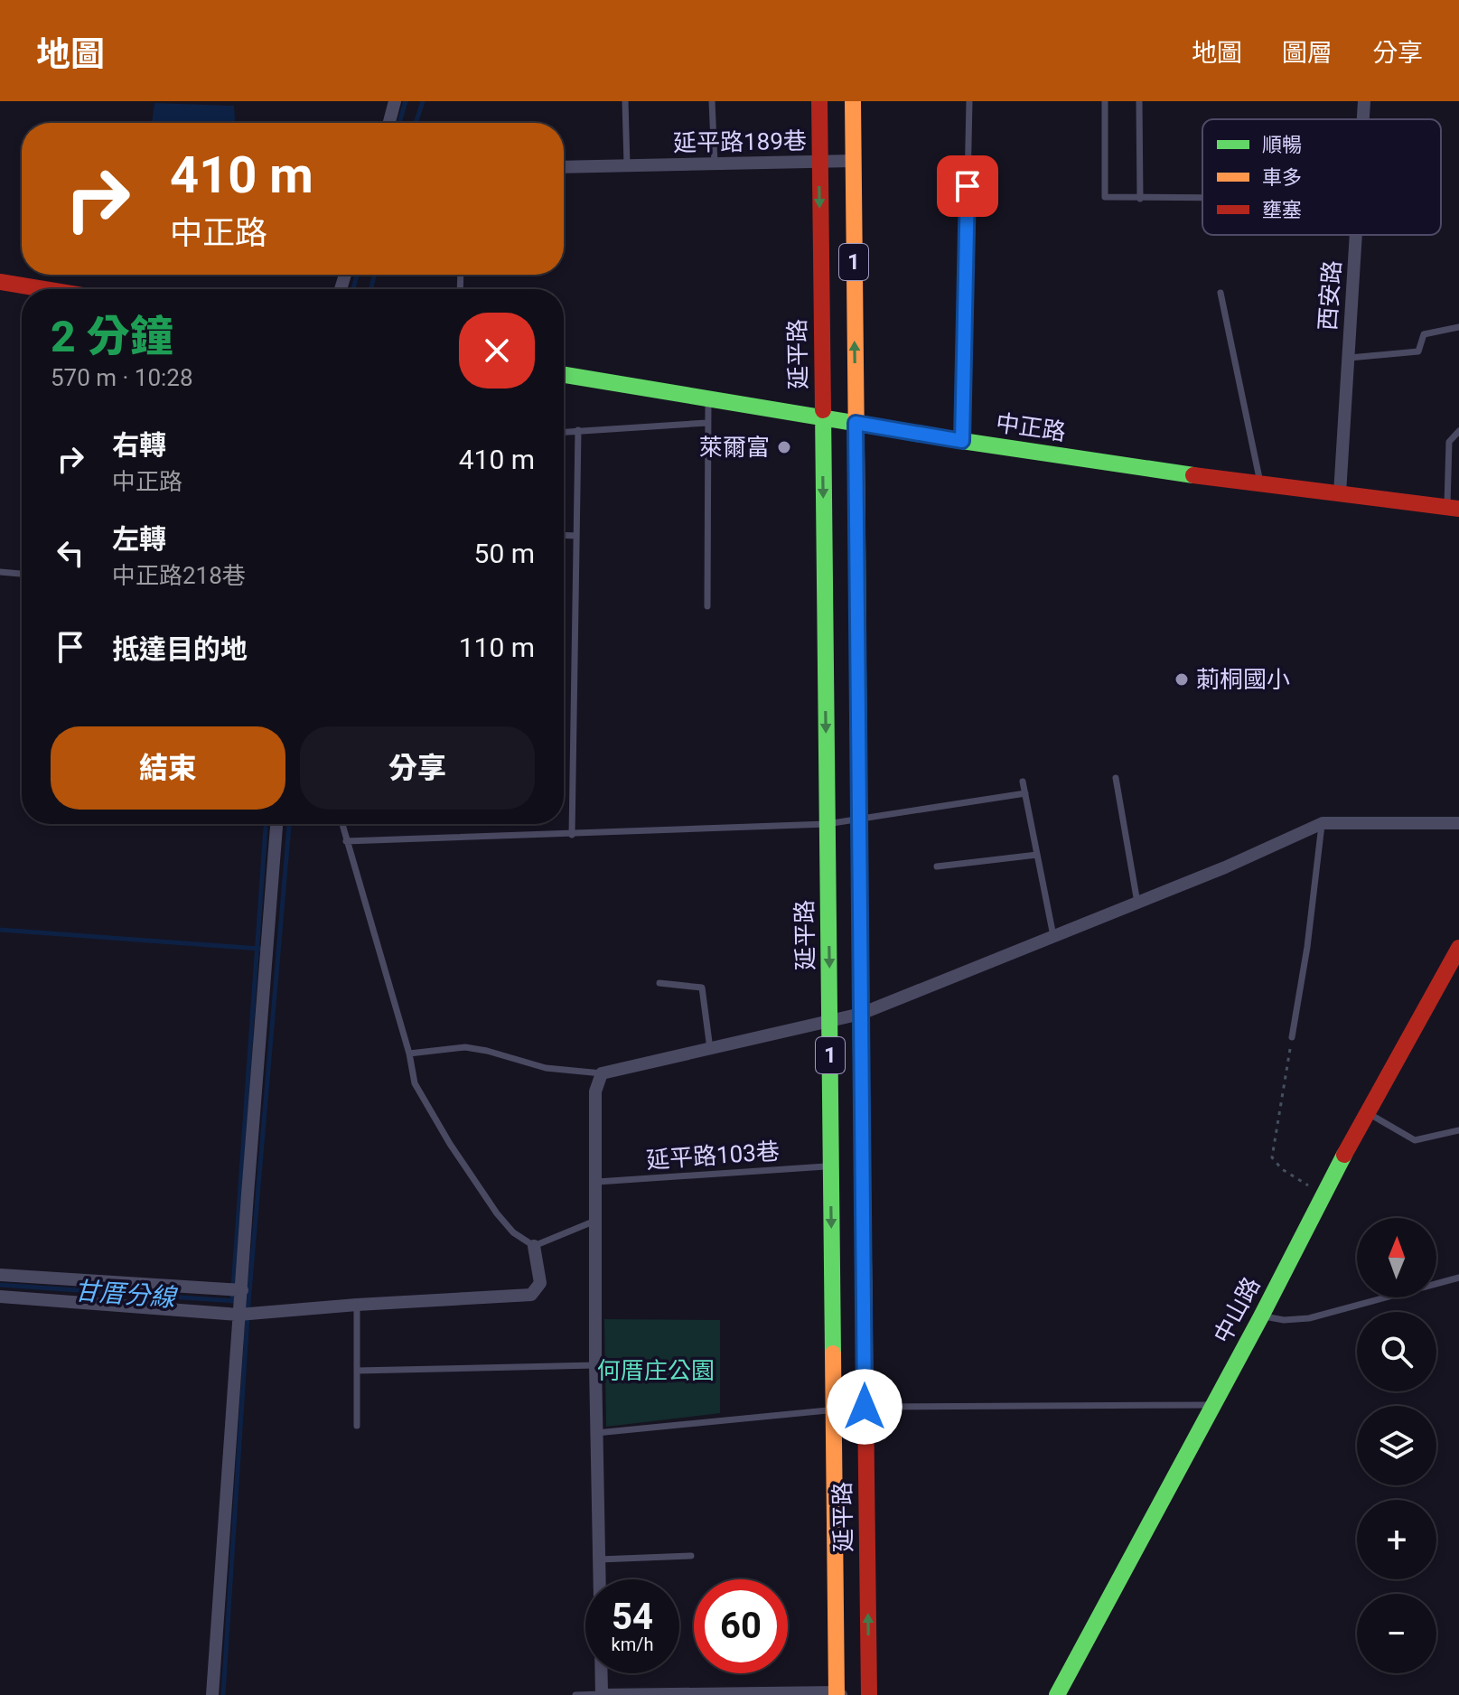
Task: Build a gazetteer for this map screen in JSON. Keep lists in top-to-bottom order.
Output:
{
  "streets": {
    "main road": [
      "1",
      "延平路",
      "中正路",
      "中山路"
    ],
    "street": ["延平路189巷", "西安路"],
    "lane": ["延平路103巷"]
  },
  "crossings": [
    ["延平路189巷", "延平路"],
    ["西安路", "中正路"],
    ["延平路", "中正路"],
    ["延平路", "延平路103巷"]
  ],
  "water": ["甘厝分線"],
  "parks": ["何厝庄公園"],
  "places": ["萊爾富", "莿桐國小"],
  "legend": ["順暢", "車多", "壅塞"],
  "north": "top",
  "page": {
    "header": "地圖",
    "nav": ["地圖", "圖層", "分享"],
    "turn": ["410 m", "中正路"],
    "heading": ["2 分鐘", "570 m · 10:28"],
    "list": [
      {
        "name": "右轉",
        "note": "中正路",
        "value": "410 m"
      },
      {
        "name": "左轉",
        "note": "中正路218巷",
        "value": "50 m"
      },
      {
        "name": "抵達目的地",
        "value": "110 m"
      }
    ],
    "buttons": ["結束", "分享"],
    "map_buttons": ["+", "−"],
    "speed": "54 km/h",
    "limit": "60"
  }
}
